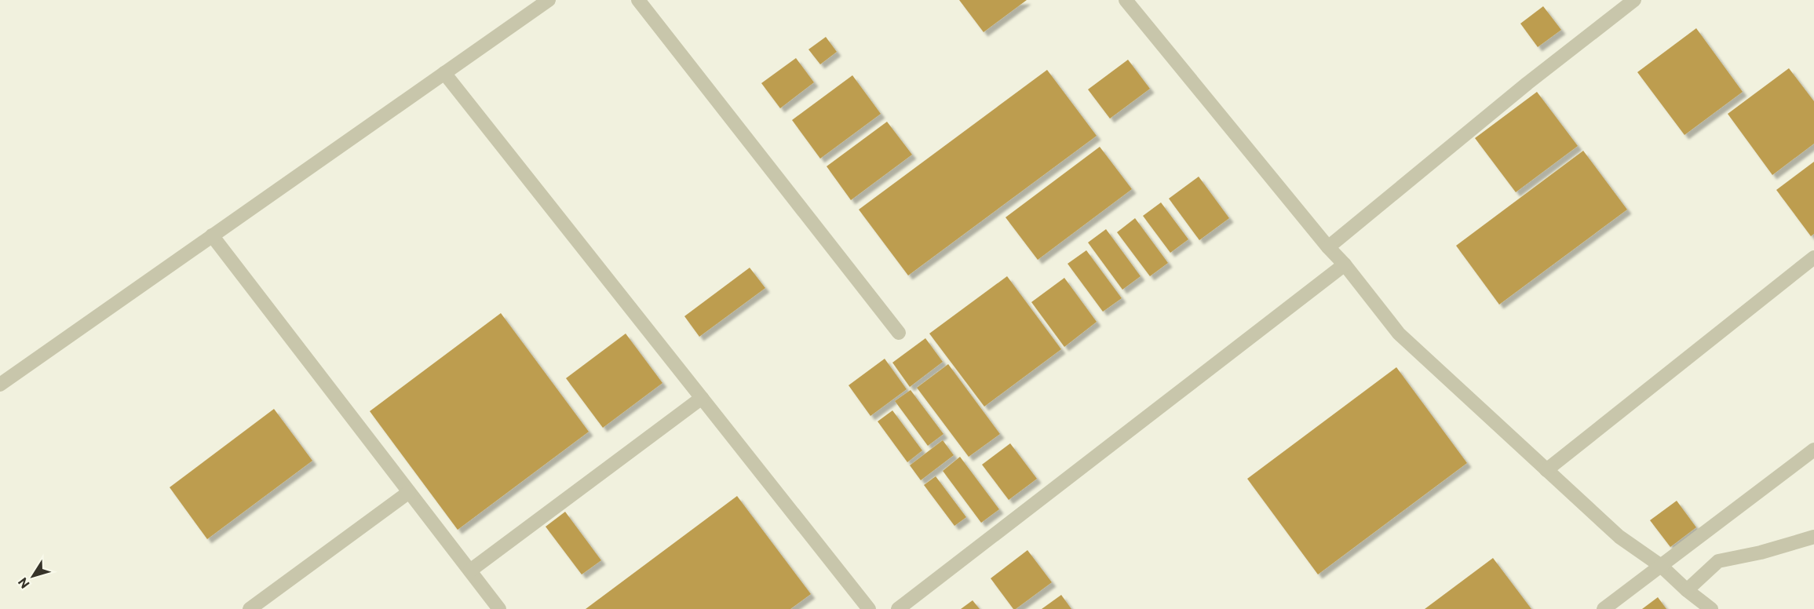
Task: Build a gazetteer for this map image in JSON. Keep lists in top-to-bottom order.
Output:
{
  "north": "bottom left"
}
